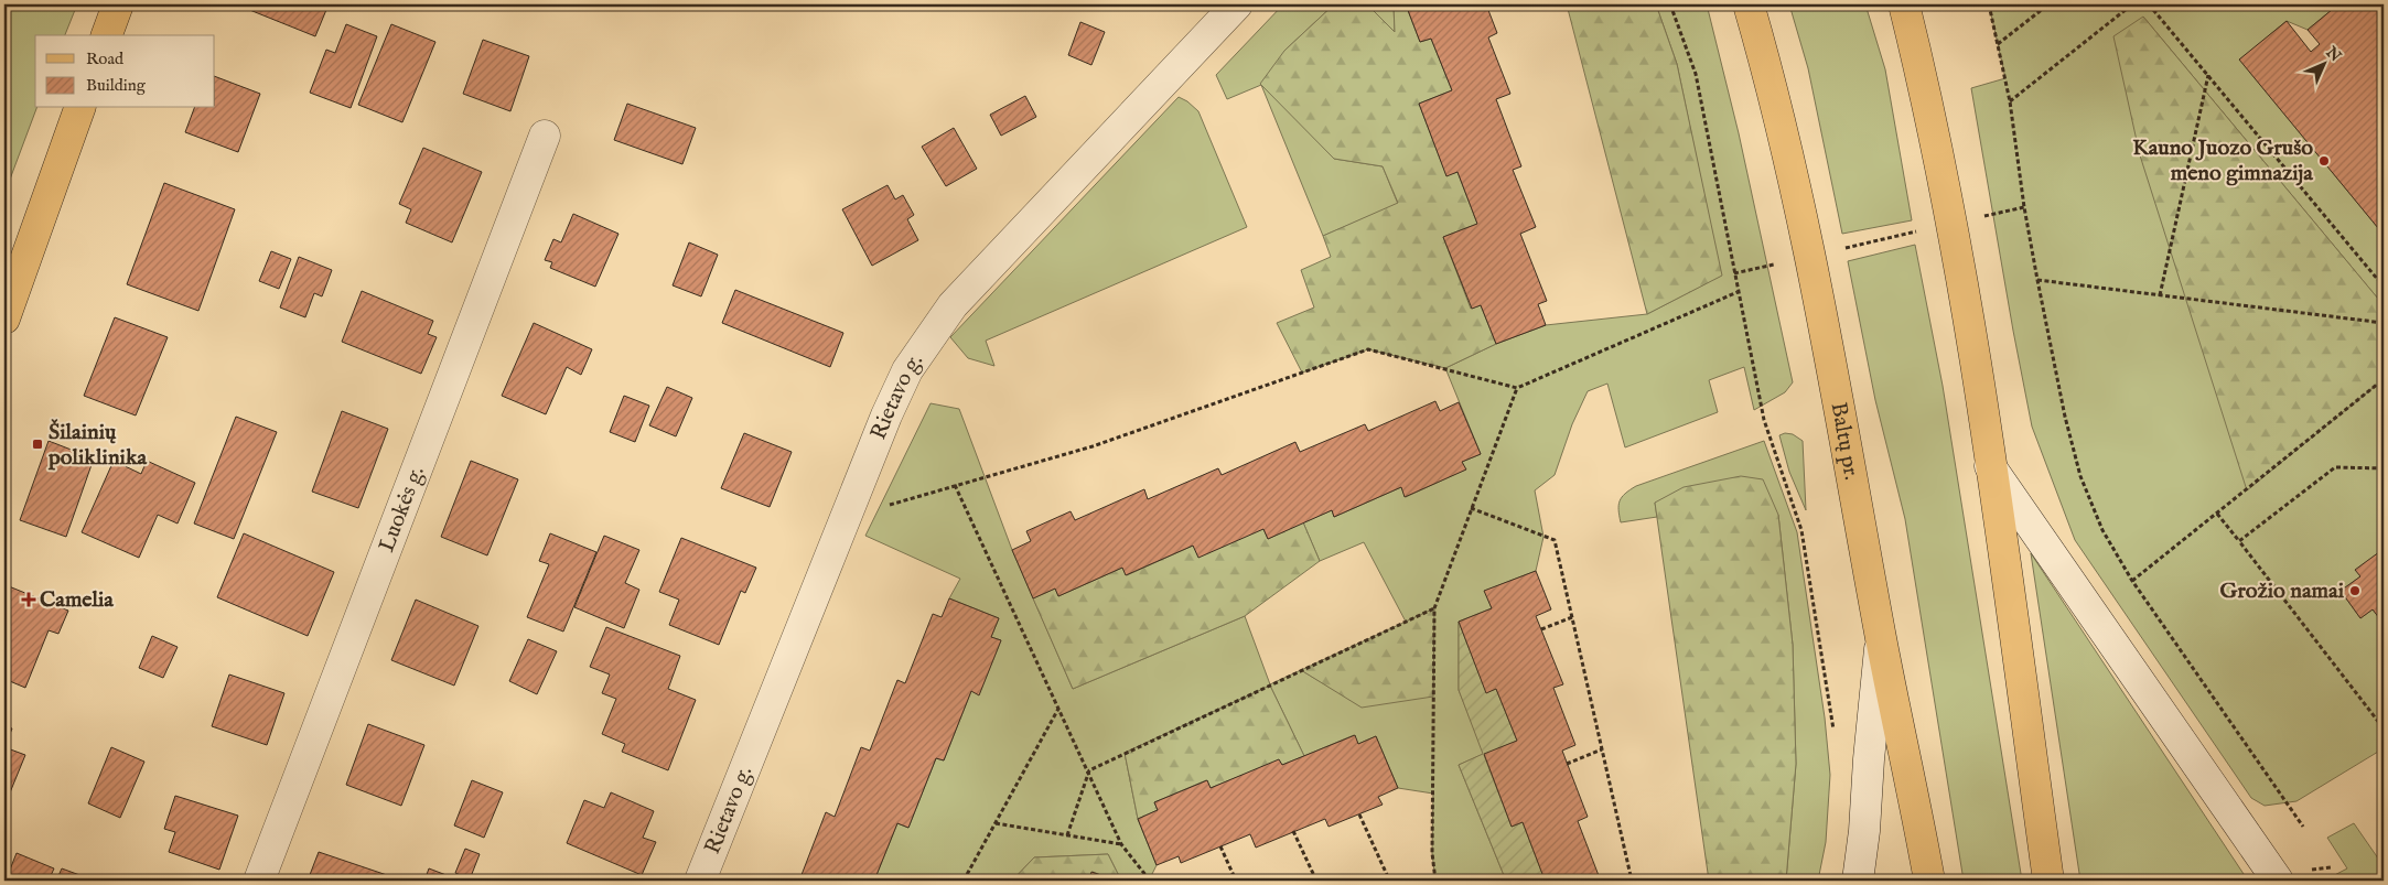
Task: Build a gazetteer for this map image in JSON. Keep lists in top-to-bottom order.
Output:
{
  "streets": {
    "main road": ["Baltų pr."],
    "street": ["Rietavo g.", "Luokės g."]
  },
  "places": {
    "other": ["Kauno Juozo Grušo meno gimnazija", "Grožio namai"],
    "transit": ["Šilainių poliklinika"],
    "health": ["Camelia"]
  },
  "legend": ["Road", "Building"],
  "north": "top right"
}
